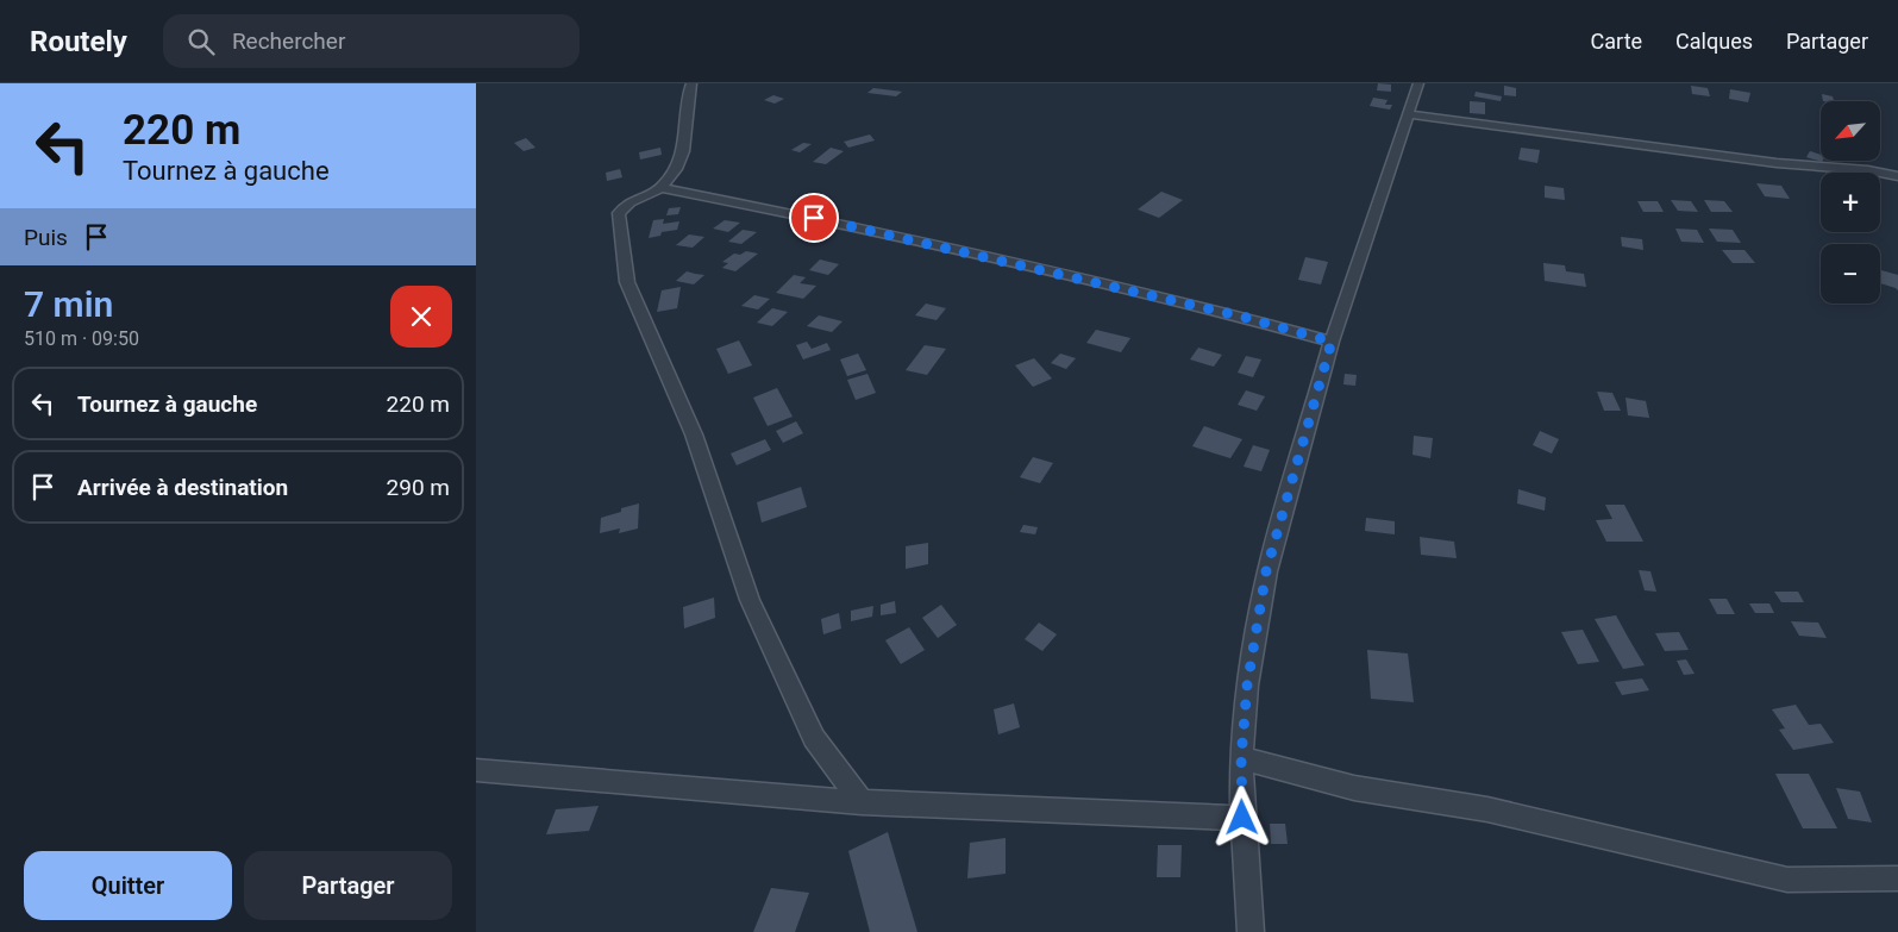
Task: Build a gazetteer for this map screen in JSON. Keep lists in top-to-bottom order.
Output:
{
  "north": "bottom left",
  "page": {
    "header": "Routely",
    "search": "Rechercher",
    "nav": ["Carte", "Calques", "Partager"],
    "turn": ["220 m", "Tournez à gauche"],
    "map_buttons": ["+", "−"],
    "then": "Puis",
    "heading": ["7 min", "510 m · 09:50"],
    "list": [
      {
        "name": "Tournez à gauche",
        "value": "220 m"
      },
      {
        "name": "Arrivée à destination",
        "value": "290 m"
      }
    ],
    "buttons": ["Quitter", "Partager"]
  }
}
